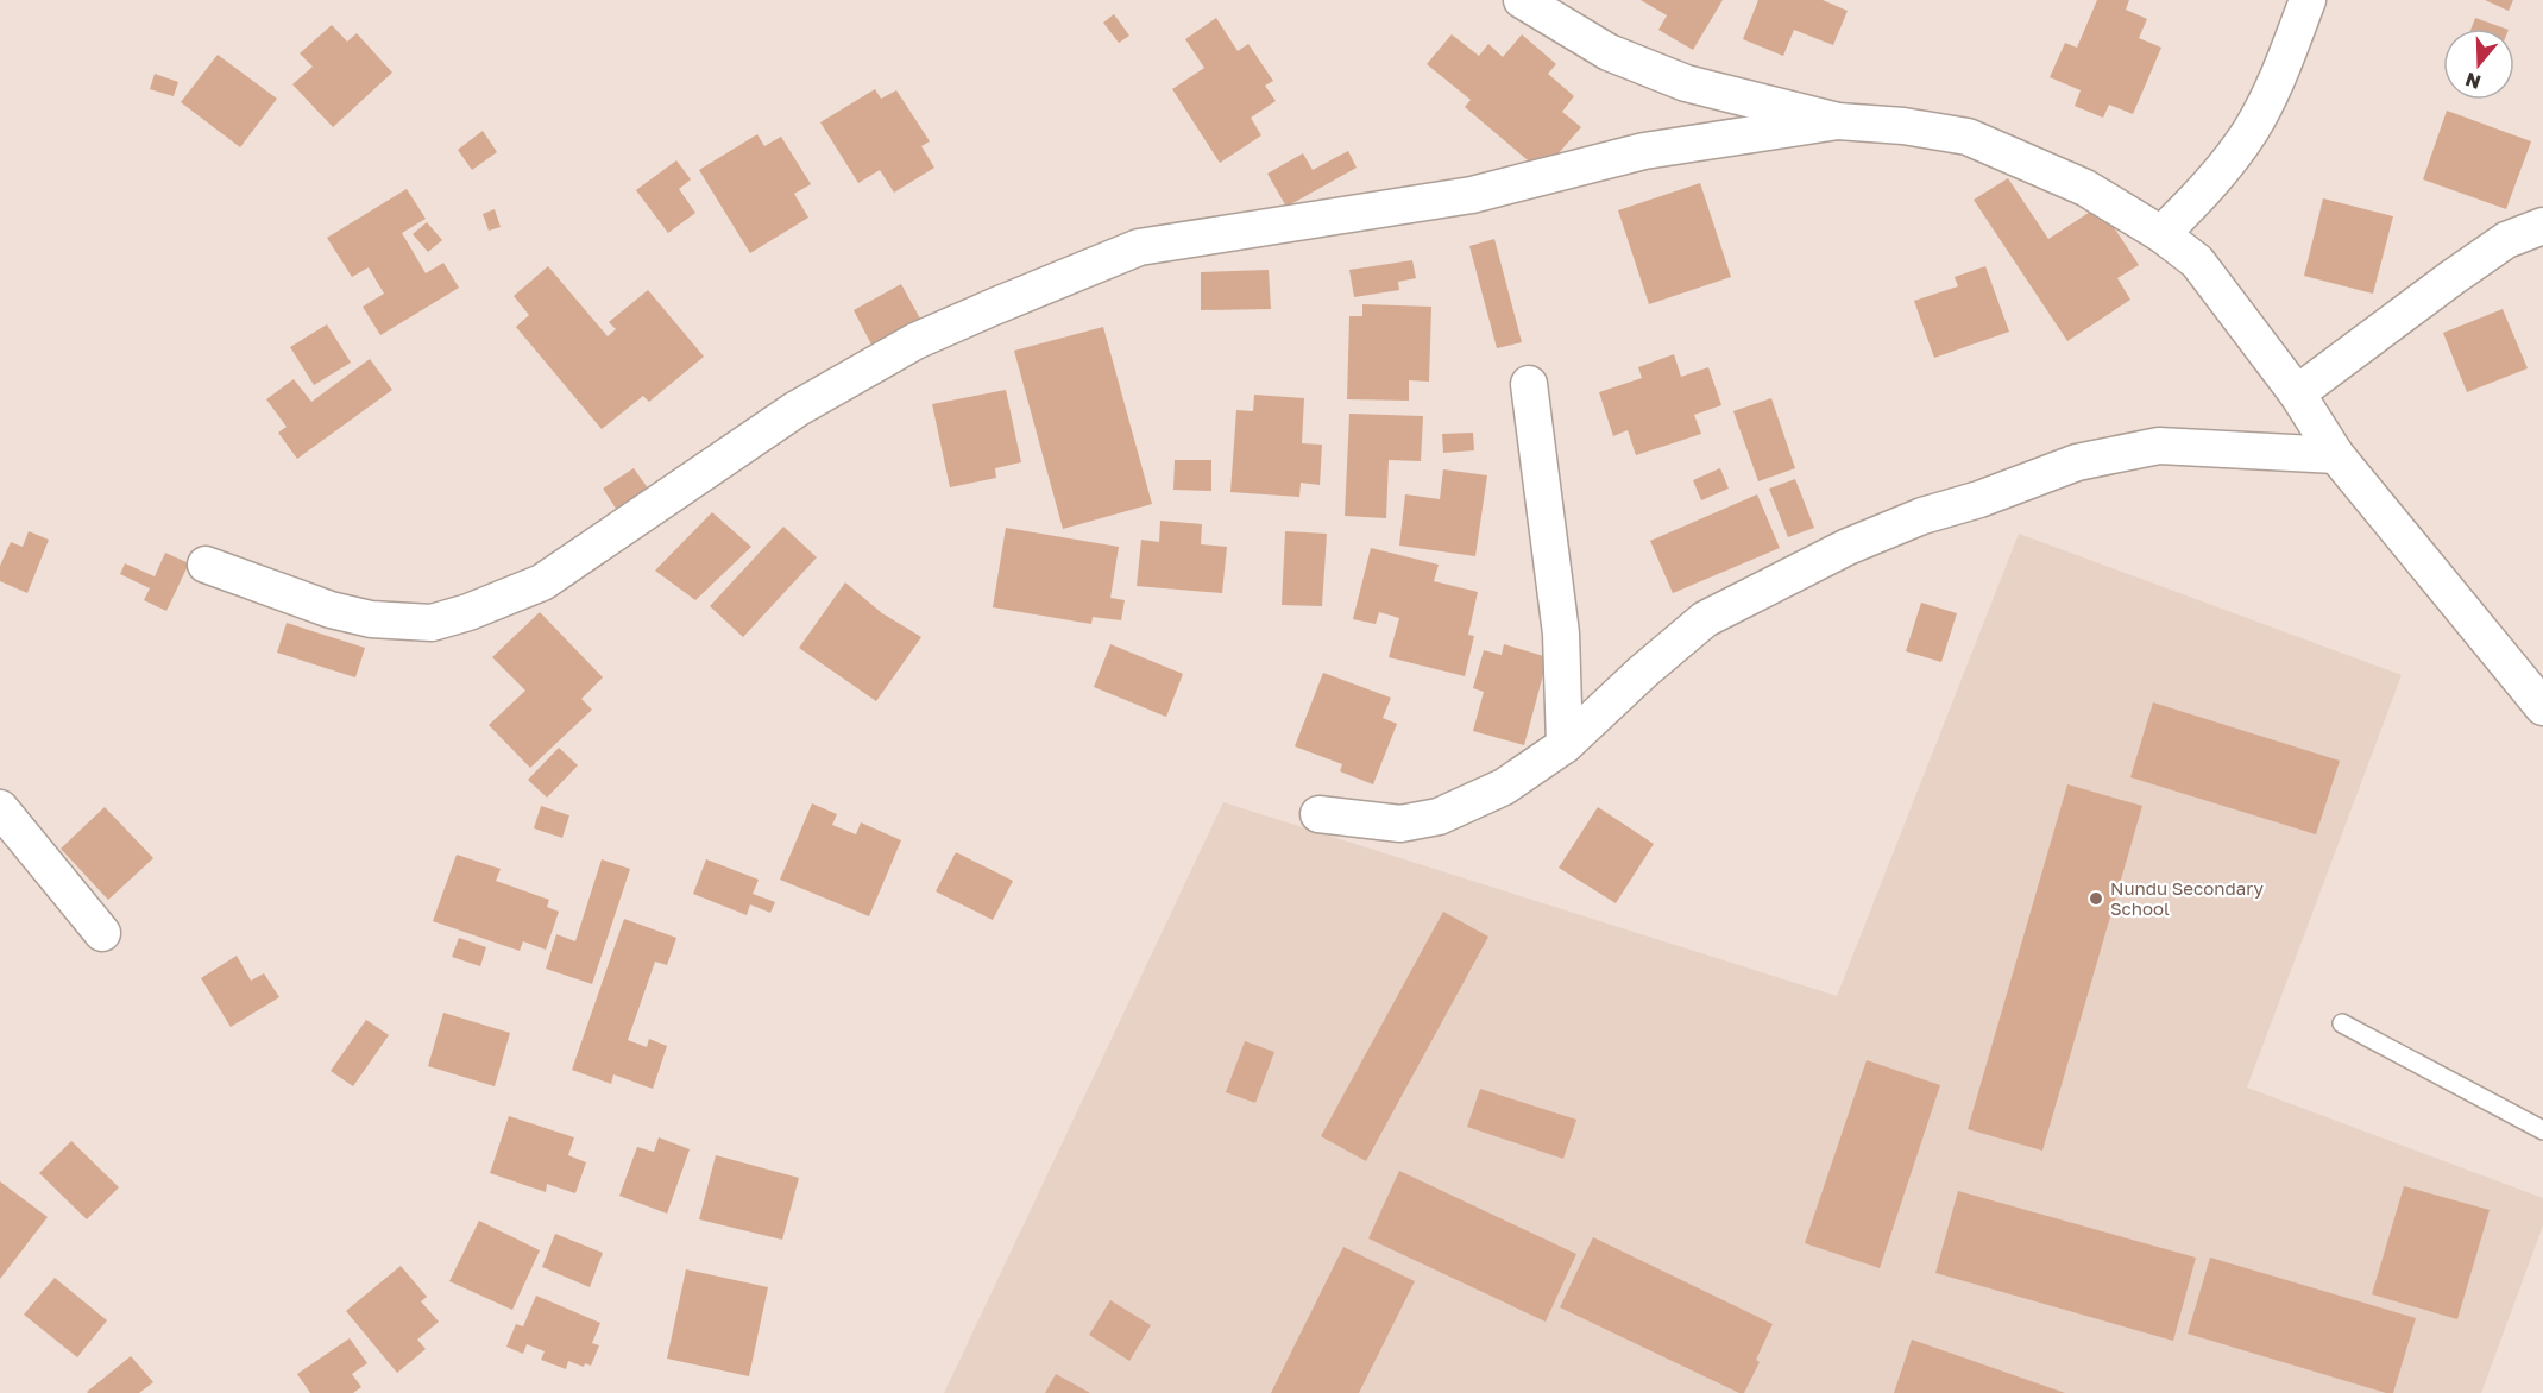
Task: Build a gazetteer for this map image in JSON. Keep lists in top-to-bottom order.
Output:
{
  "places": ["Nundu Secondary School"],
  "north": "bottom"
}
